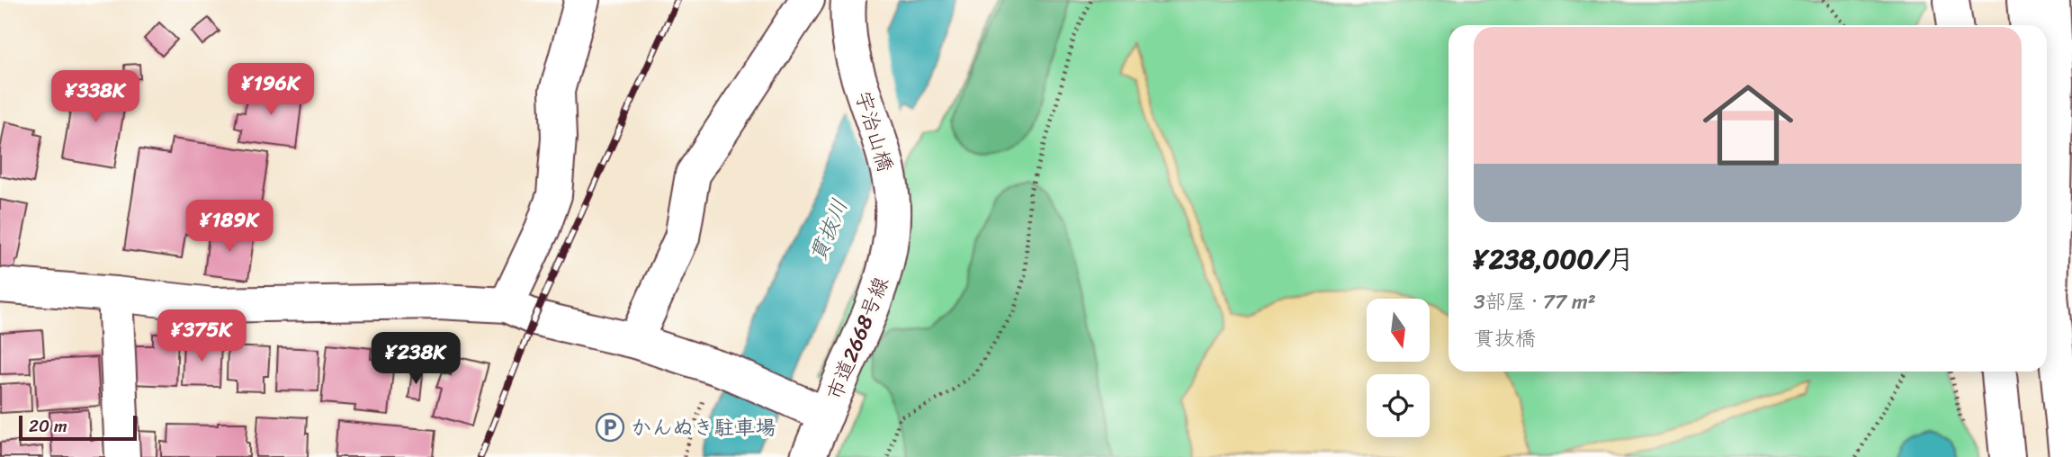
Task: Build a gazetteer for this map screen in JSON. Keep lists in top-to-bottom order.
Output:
{
  "streets": {
    "main road": ["宇治山橋", "市道2668号線"]
  },
  "crossings": [
    ["宇治山橋", "市道2668号線"]
  ],
  "water": ["貫抜川"],
  "places": {
    "parking": ["かんぬき駐車場"]
  },
  "scale_bar": "20 m",
  "north": "bottom",
  "page": {
    "list": [
      {
        "name": "¥238,000/月",
        "note": "3部屋 · 77 m² · 貫抜橋"
      }
    ],
    "price": [
      "¥196K",
      "¥338K",
      "¥189K",
      "¥375K",
      "¥238K"
    ],
    "scale": "20 m"
  }
}
